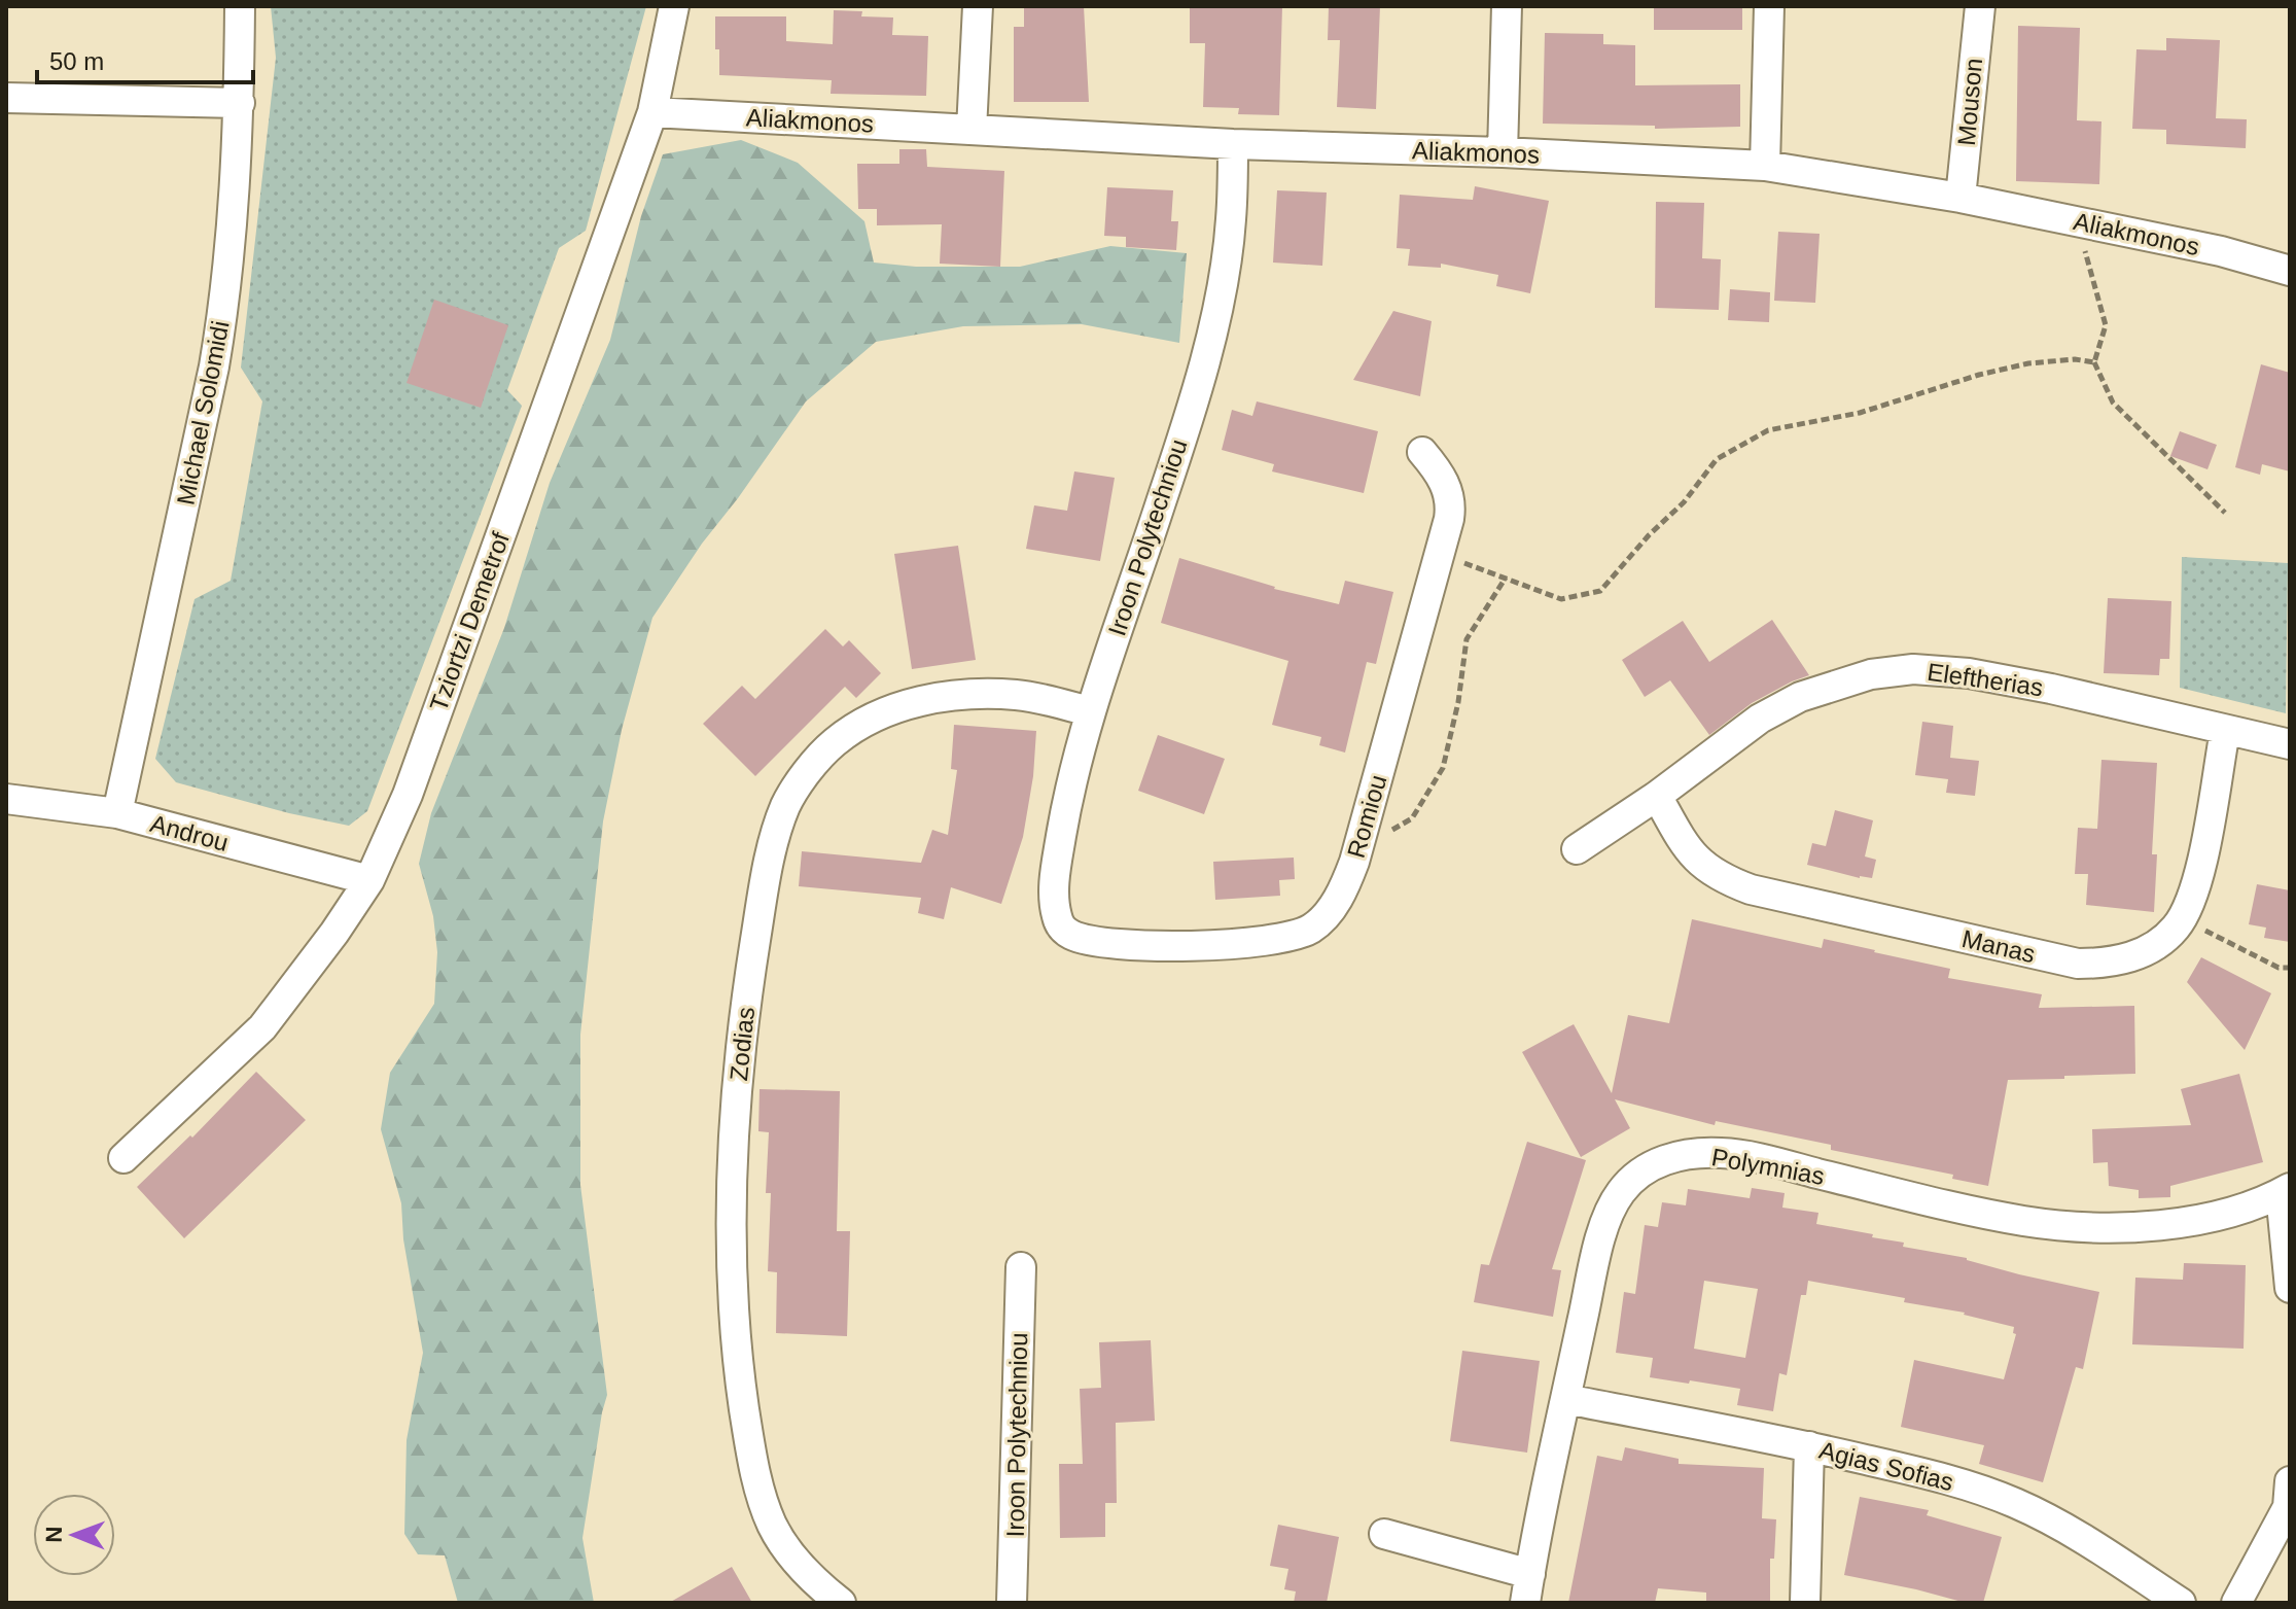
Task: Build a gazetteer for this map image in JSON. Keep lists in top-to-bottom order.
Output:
{
  "streets": {
    "street": [
      "Mouson",
      "Aliakmonos",
      "Michael Solomidi",
      "Iroon Polytechniou",
      "Tziortzi Demetrof",
      "Eleftherias",
      "Romiou",
      "Androu",
      "Manas",
      "Zodias",
      "Polymnias",
      "Agias Sofias"
    ]
  },
  "crossings": [
    ["Mouson", "Aliakmonos"],
    ["Aliakmonos", "Iroon Polytechniou"],
    ["Aliakmonos", "Tziortzi Demetrof"],
    ["Michael Solomidi", "Androu"],
    ["Iroon Polytechniou", "Romiou"],
    ["Iroon Polytechniou", "Zodias"],
    ["Tziortzi Demetrof", "Androu"],
    ["Eleftherias", "Manas"],
    ["Polymnias", "Agias Sofias"]
  ],
  "scale_bar": "50 m",
  "north": "left"
}
